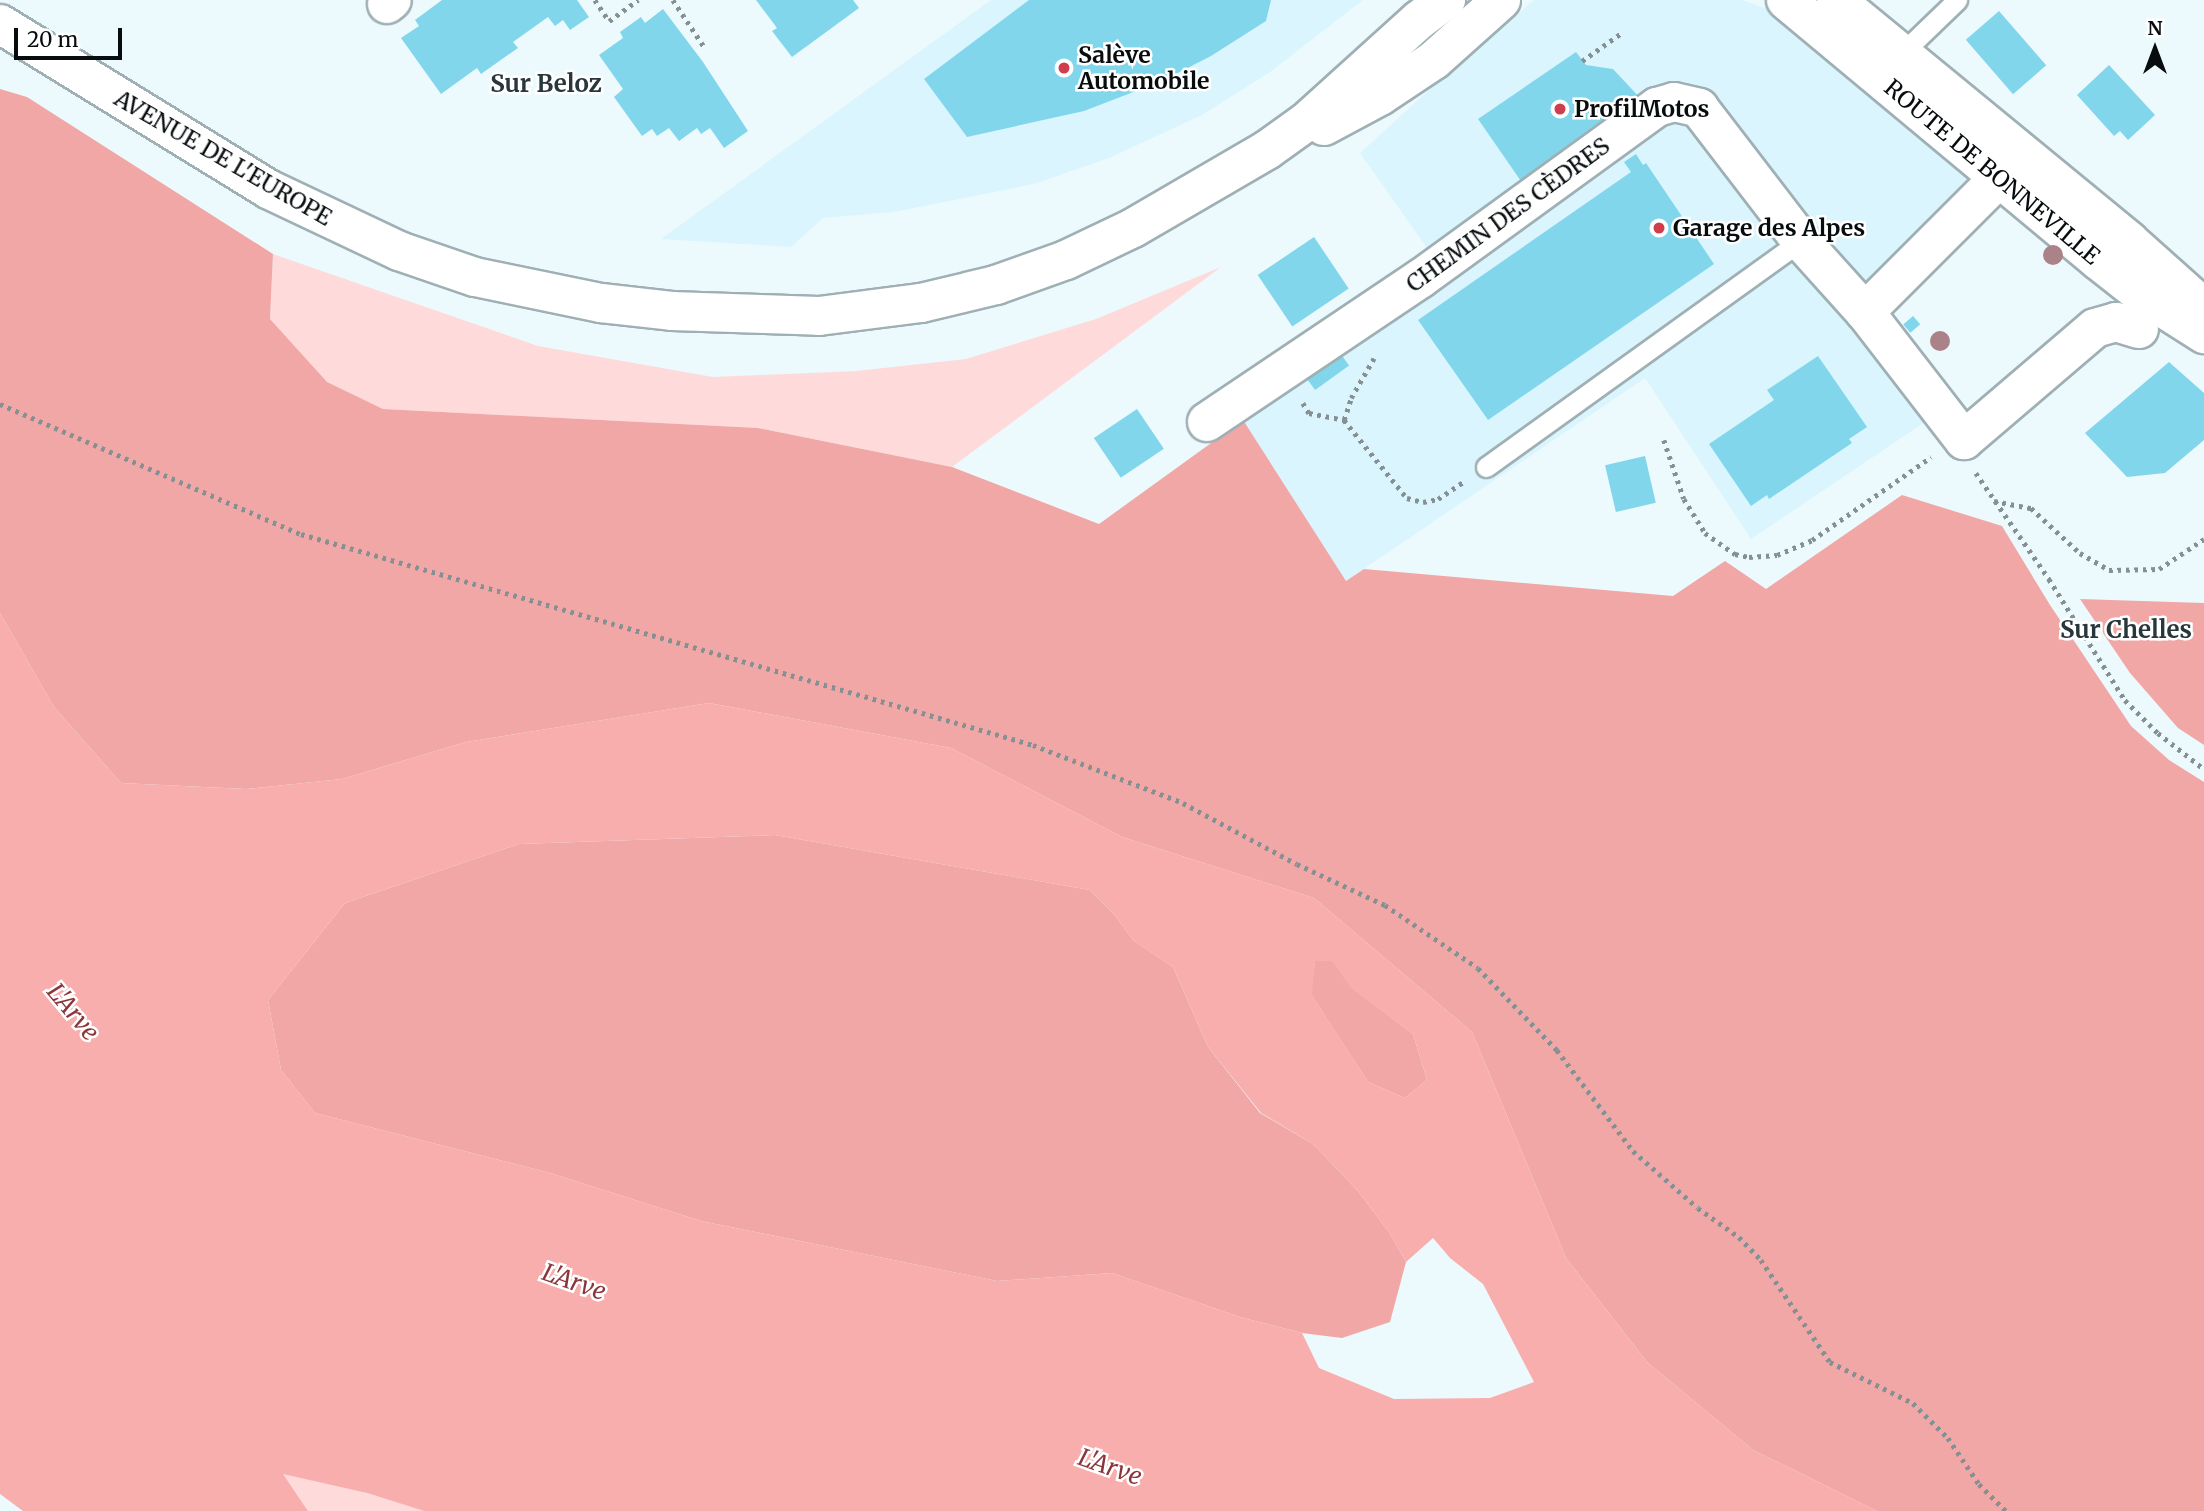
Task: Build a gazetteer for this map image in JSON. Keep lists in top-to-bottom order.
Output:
{
  "streets": {
    "main road": ["AVENUE DE L'EUROPE", "ROUTE DE BONNEVILLE", "CHEMIN DES CÈDRES"]
  },
  "districts": ["Sur Beloz", "Sur Chelles"],
  "water": ["L'Arve"],
  "places": ["Salève Automobile", "ProfilMotos", "Garage des Alpes"],
  "scale_bar": "20 m",
  "north": "top"
}
